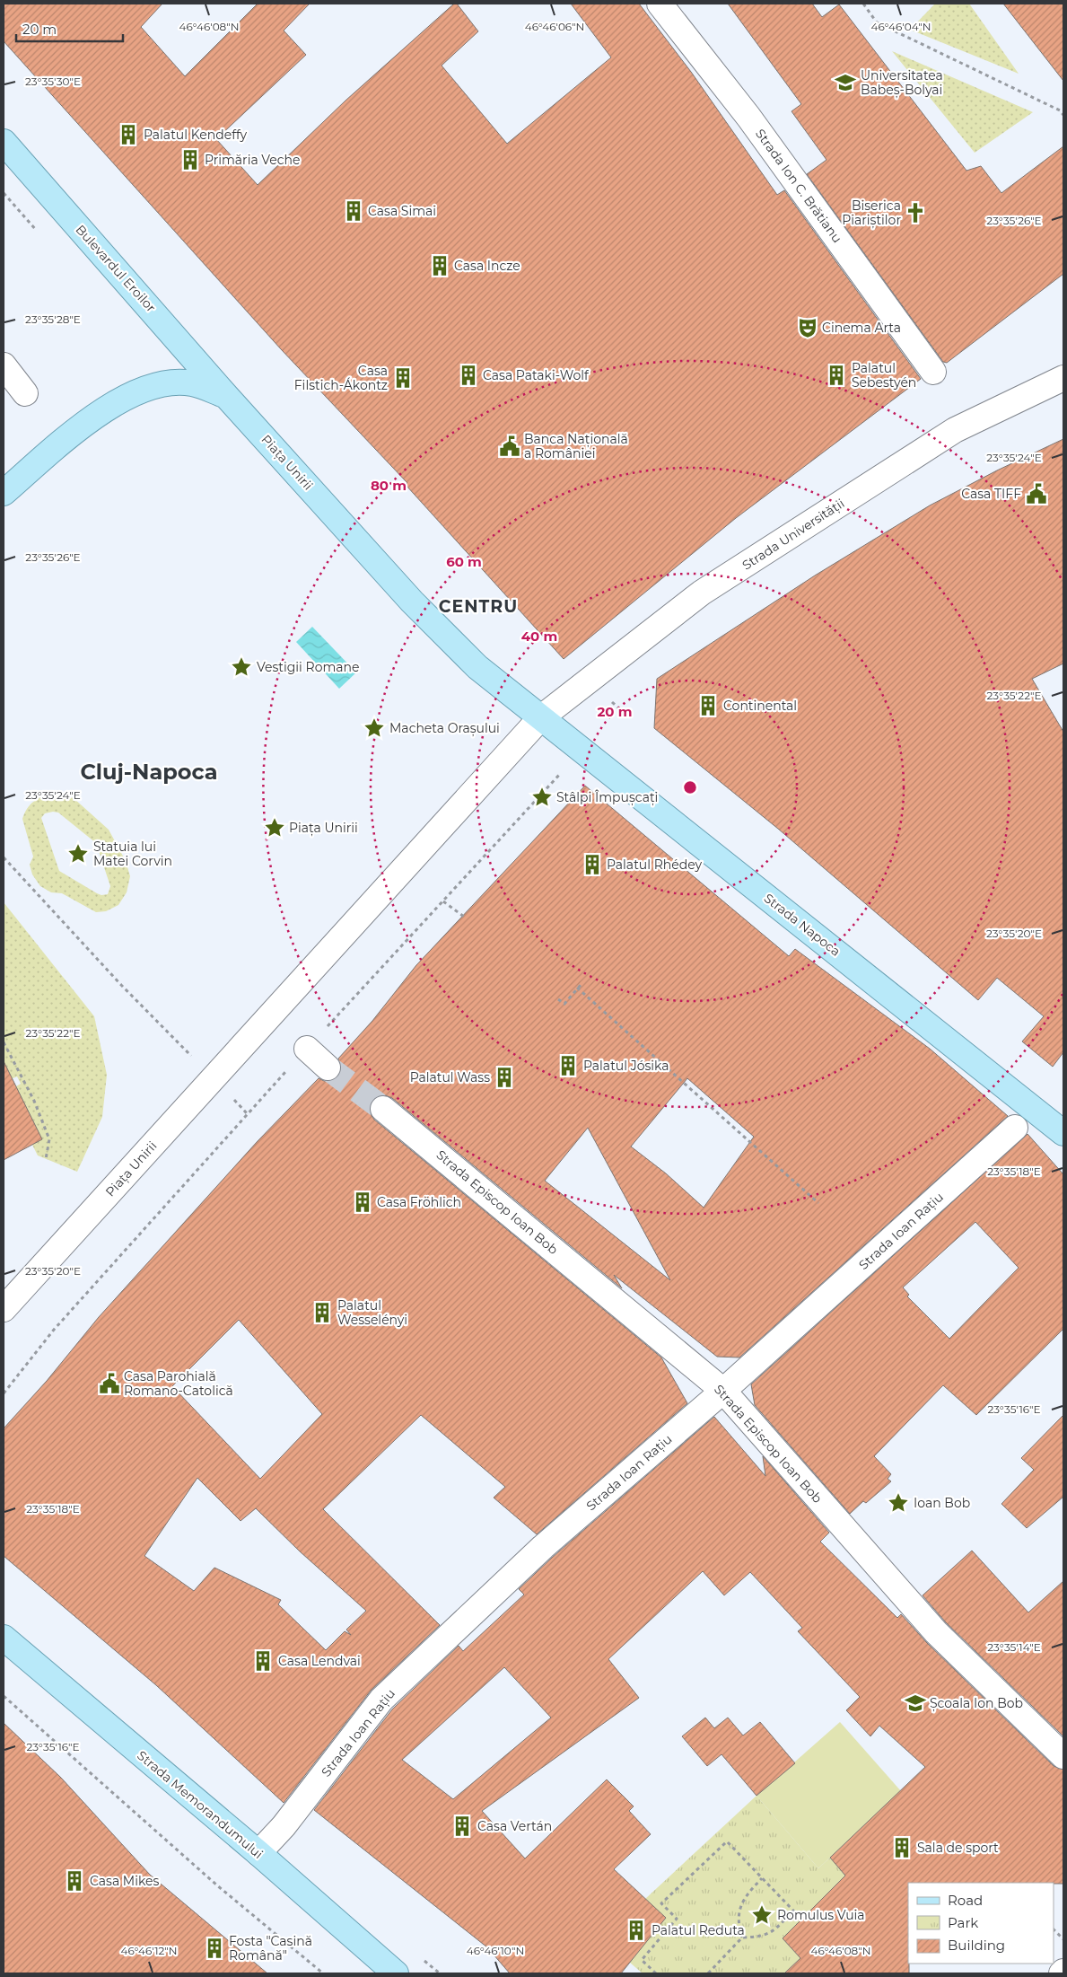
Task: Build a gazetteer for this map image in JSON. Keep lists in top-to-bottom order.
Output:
{
  "streets": {
    "main road": [
      "Bulevardul Eroilor",
      "Piața Unirii",
      "Strada Napoca",
      "Strada Memorandumului"
    ],
    "street": [
      "Strada Ion C. Brătianu",
      "Strada Universității",
      "Strada Episcop Ioan Bob",
      "Strada Ioan Rațiu"
    ]
  },
  "crossings": [
    ["Bulevardul Eroilor", "Piața Unirii"],
    ["Piața Unirii", "Strada Universității"],
    ["Piața Unirii", "Strada Napoca"],
    ["Strada Universității", "Strada Napoca"],
    ["Strada Episcop Ioan Bob", "Strada Ioan Rațiu"],
    ["Strada Ioan Rațiu", "Strada Memorandumului"]
  ],
  "districts": ["CENTRU", "Cluj-Napoca"],
  "places": {
    "school or university": ["Universitatea Babeș-Bolyai", "Școala Ion Bob"],
    "building": [
      "Palatul Kendeffy",
      "Primăria Veche",
      "Casa Simai",
      "Casa Incze",
      "Casa Pataki-Wolf",
      "Palatul Sebestyén",
      "Casa Filstich-Ákontz",
      "Continental",
      "Palatul Rhédey",
      "Palatul Jósika",
      "Palatul Wass",
      "Casa Fröhlich",
      "Palatul Wesselényi",
      "Casa Lendvai",
      "Casa Vertán",
      "Sala de sport",
      "Casa Mikes",
      "Palatul Reduta",
      "Fosta \"Casină Română\""
    ],
    "church": ["Biserica Piariștilor"],
    "theatre": ["Cinema Arta"],
    "public building": ["Banca Națională a României", "Casa TIFF", "Casa Parohială Romano-Catolică"],
    "place": [
      "Vestigii Romane",
      "Macheta Orașului",
      "Stâlpi Împușcați",
      "Piața Unirii",
      "Statuia lui Matei Corvin",
      "Ioan Bob",
      "Romulus Vuia"
    ]
  },
  "legend": ["Road", "Park", "Building"],
  "scale_bar": "20 m",
  "coordinates": [
    "46°46'08\"N",
    "46°46'06\"N",
    "46°46'04\"N",
    "23°35'30\"E",
    "23°35'26\"E",
    "23°35'28\"E",
    "23°35'24\"E",
    "23°35'22\"E",
    "23°35'20\"E",
    "23°35'18\"E",
    "23°35'16\"E",
    "23°35'14\"E",
    "46°46'12\"N",
    "46°46'10\"N"
  ],
  "rings": [
    "80 m",
    "60 m",
    "40 m",
    "20 m"
  ]
}
